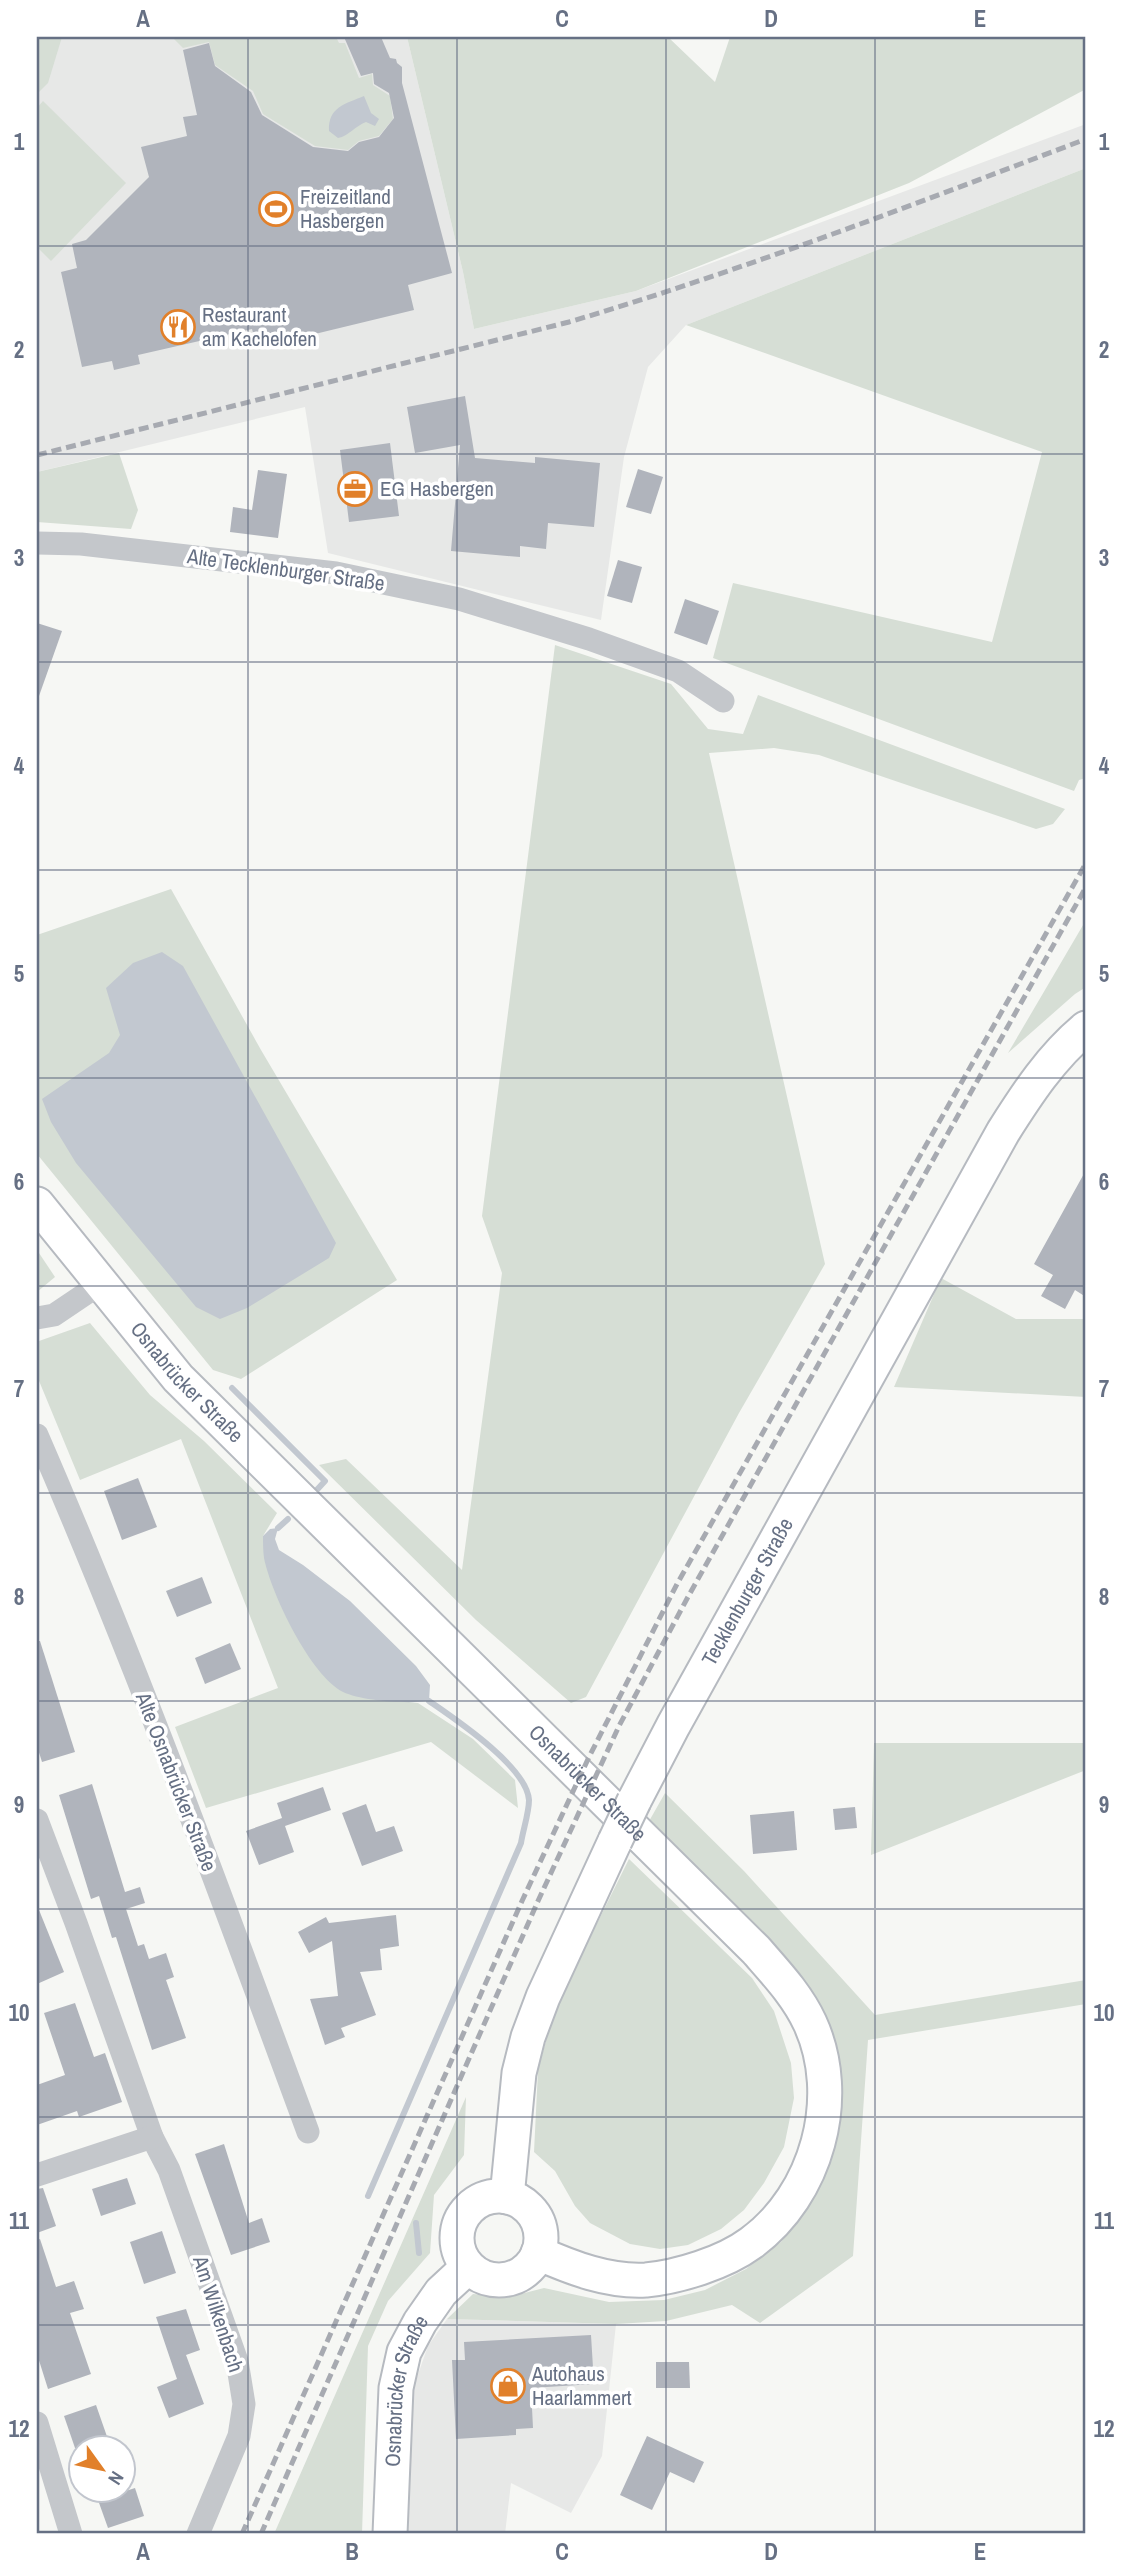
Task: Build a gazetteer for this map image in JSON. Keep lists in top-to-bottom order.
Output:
{
  "streets": {
    "main road": ["Osnabrücker Straße", "Tecklenburger Straße"],
    "street": ["Alte Tecklenburger Straße", "Alte Osnabrücker Straße", "Am Wilkenbach"]
  },
  "crossings": [
    ["Osnabrücker Straße", "Tecklenburger Straße"]
  ],
  "places": {
    "sports": ["Freizeitland Hasbergen"],
    "restaurant": ["Restaurant am Kachelofen"],
    "office": ["EG Hasbergen"],
    "shop": ["Autohaus Haarlammert"]
  },
  "north": "bottom right",
  "grid": {
    "columns": [
      "A",
      "B",
      "C",
      "D",
      "E"
    ],
    "rows": [
      "1",
      "2",
      "3",
      "4",
      "5",
      "6",
      "7",
      "8",
      "9",
      "10",
      "11",
      "12"
    ]
  }
}
